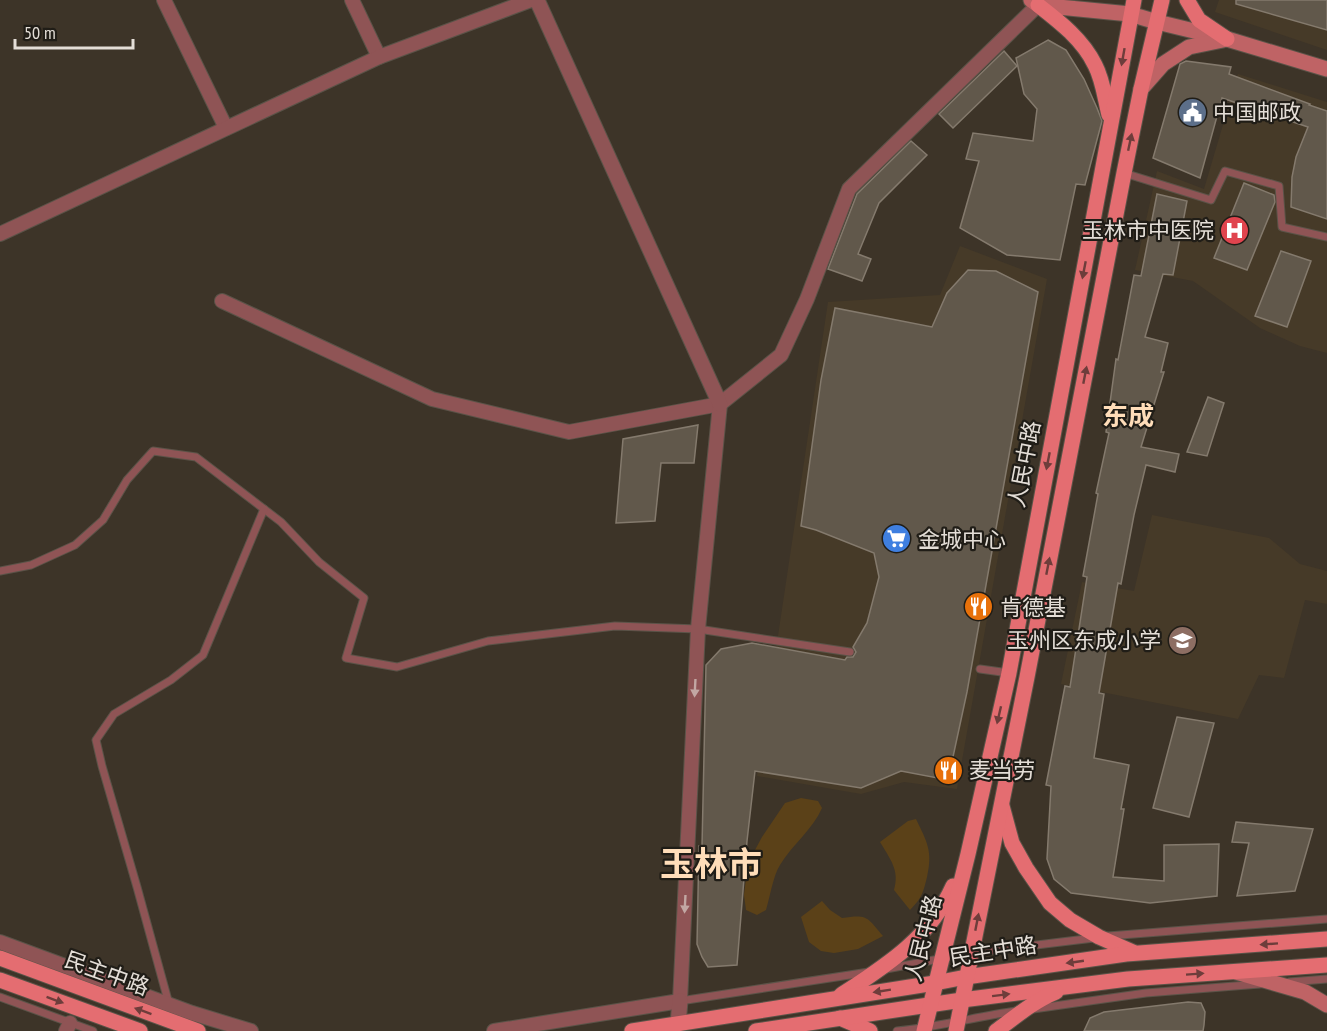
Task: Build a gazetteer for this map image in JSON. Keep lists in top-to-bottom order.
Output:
{
  "streets": {
    "main road": ["人民中路", "民主中路"]
  },
  "crossings": [
    ["人民中路", "民主中路"]
  ],
  "districts": ["东成", "玉林市"],
  "places": {
    "public building": ["中国邮政"],
    "hospital": ["玉林市中医院"],
    "supermarket": ["金城中心"],
    "restaurant": ["肯德基", "麦当劳"],
    "school or university": ["玉州区东成小学"]
  },
  "scale_bar": "50 m"
}
